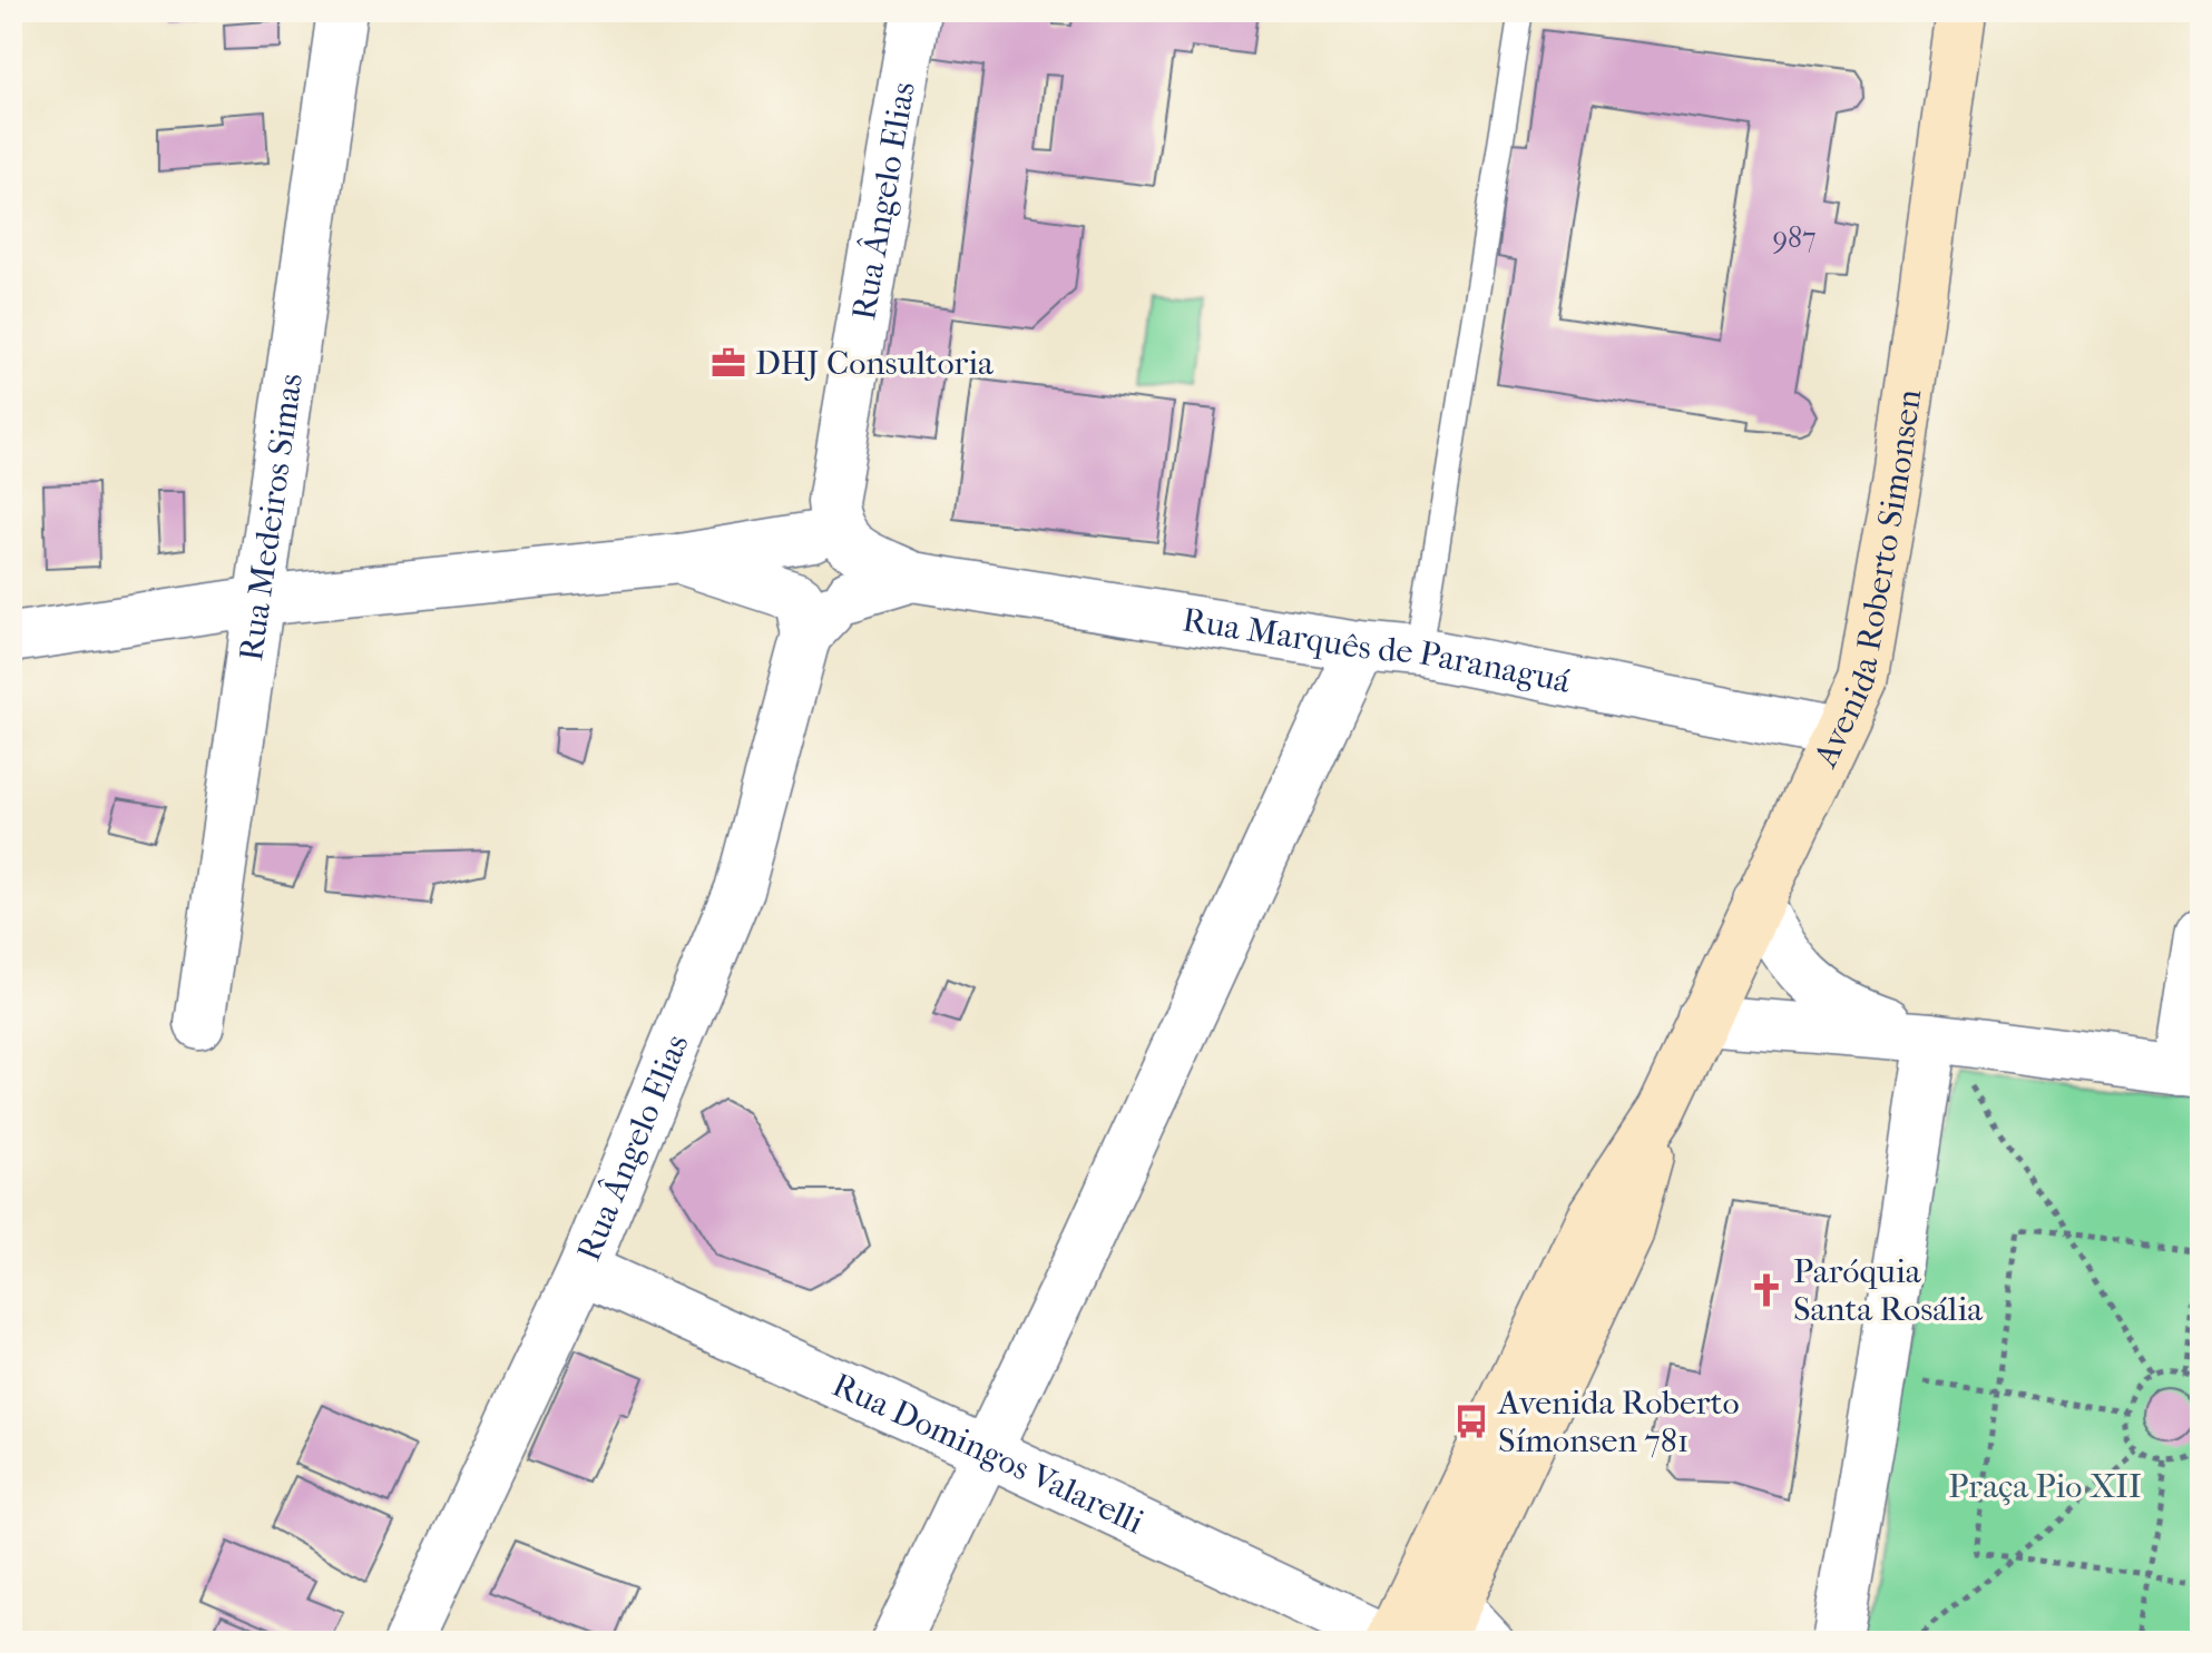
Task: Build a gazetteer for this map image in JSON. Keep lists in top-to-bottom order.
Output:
{
  "streets": {
    "main road": ["Avenida Roberto Simonsen"],
    "street": [
      "Rua Ângelo Elias",
      "Rua Medeiros Simas",
      "Rua Marquês de Paranaguá",
      "Rua Domingos Valarelli"
    ]
  },
  "crossings": [
    ["Rua Ângelo Elias", "Rua Marquês de Paranaguá"],
    ["Rua Ângelo Elias", "Rua Domingos Valarelli"],
    ["Avenida Roberto Simonsen", "Rua Marquês de Paranaguá"],
    ["Avenida Roberto Simonsen", "Rua Domingos Valarelli"]
  ],
  "parks": ["Praça Pio XII"],
  "places": {
    "office": ["DHJ Consultoria"],
    "church": ["Paróquia Santa Rosália"],
    "bus stop": ["Avenida Roberto Símonsen 781"]
  },
  "house_numbers": ["987"]
}
